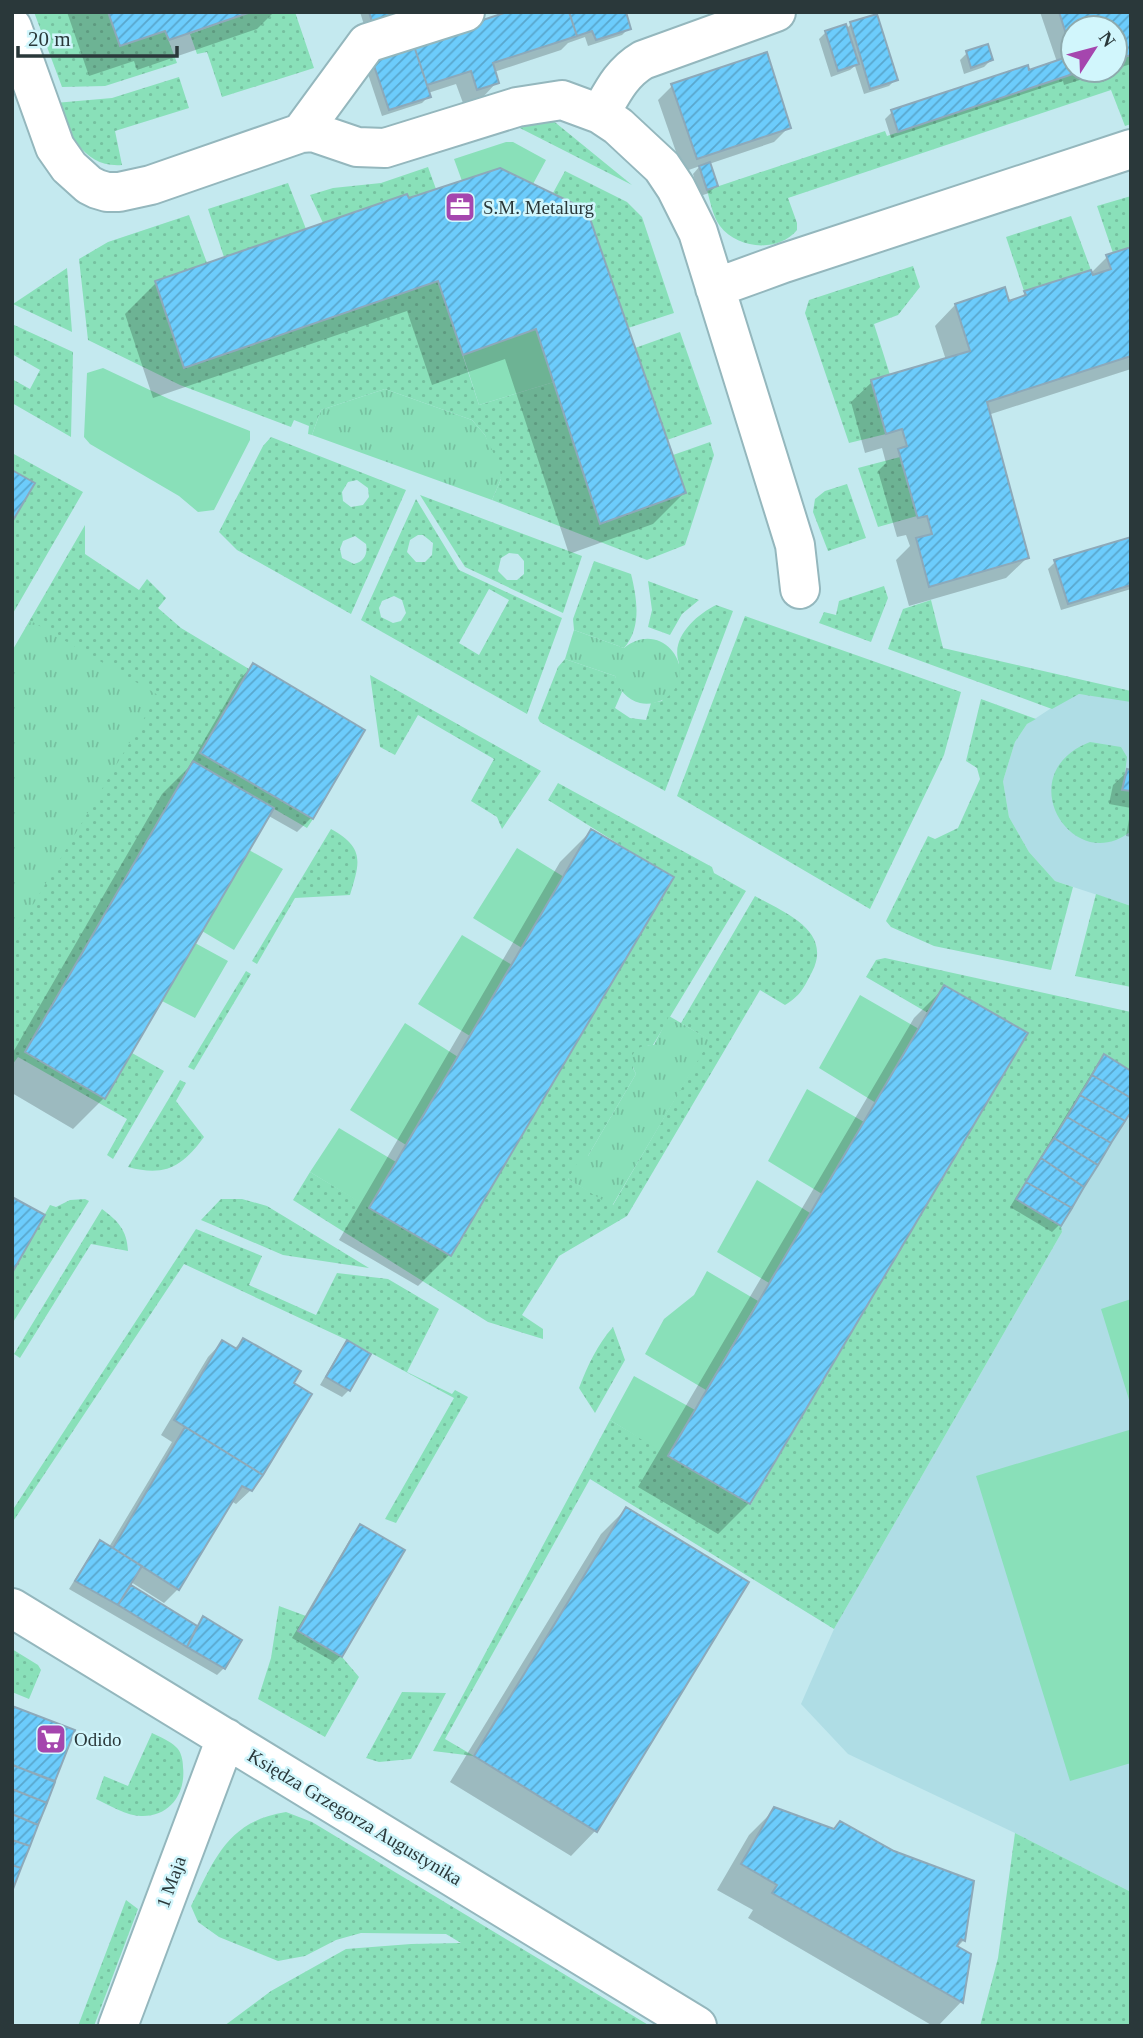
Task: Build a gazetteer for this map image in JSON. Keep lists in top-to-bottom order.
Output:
{
  "streets": {
    "street": ["Księdza Grzegorza Augustynika", "1 Maja"]
  },
  "crossings": [
    ["Księdza Grzegorza Augustynika", "1 Maja"]
  ],
  "places": {
    "office": ["S.M. Metalurg"],
    "supermarket": ["Odido"]
  },
  "scale_bar": "20 m",
  "north": "top right"
}
